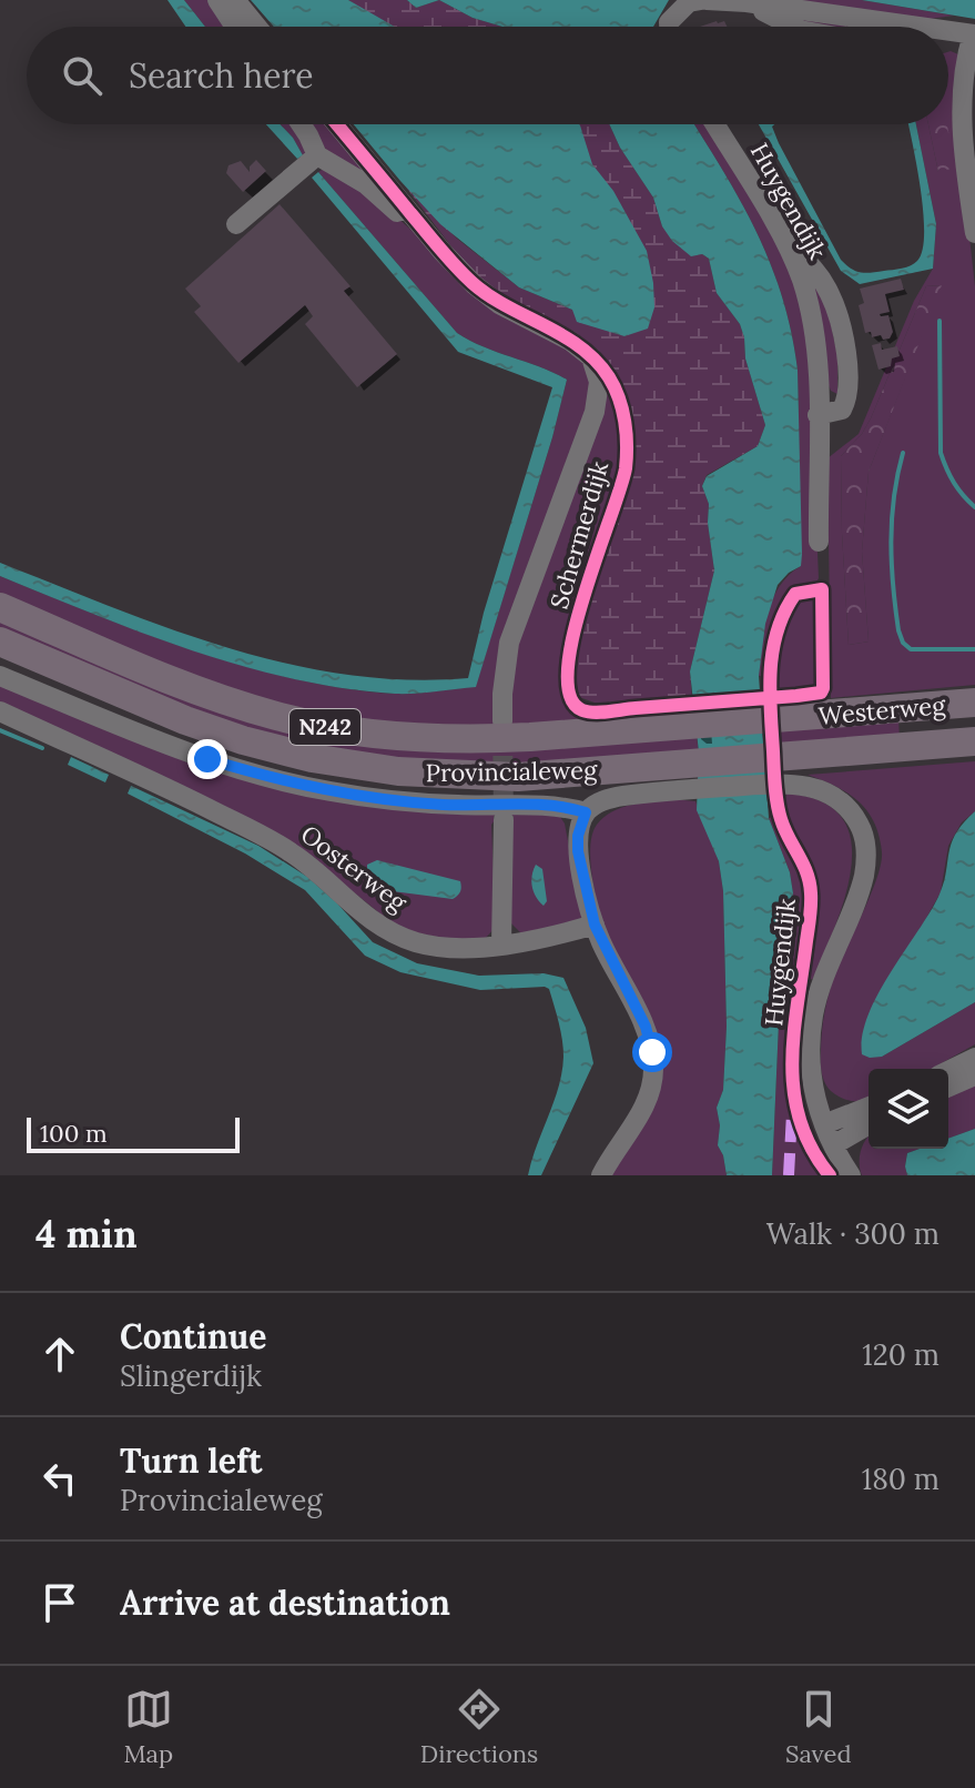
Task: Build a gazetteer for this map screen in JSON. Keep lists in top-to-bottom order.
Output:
{
  "streets": {
    "highway": ["Westerweg", "N242", "Provincialeweg"],
    "street": ["Huygendijk", "Schermerdijk", "Oosterweg"]
  },
  "crossings": [
    ["Huygendijk", "Westerweg"],
    ["Huygendijk", "Provincialeweg"],
    ["Westerweg", "Provincialeweg"]
  ],
  "scale_bar": "100 m",
  "page": {
    "search": "Search here",
    "scale": "100 m",
    "heading": ["4 min", "Walk · 300 m"],
    "list": [
      ["Continue", "Slingerdijk", "120 m"],
      ["Turn left", "Provincialeweg", "180 m"],
      "Arrive at destination"
    ],
    "nav": ["Map", "Directions", "Saved"]
  }
}
